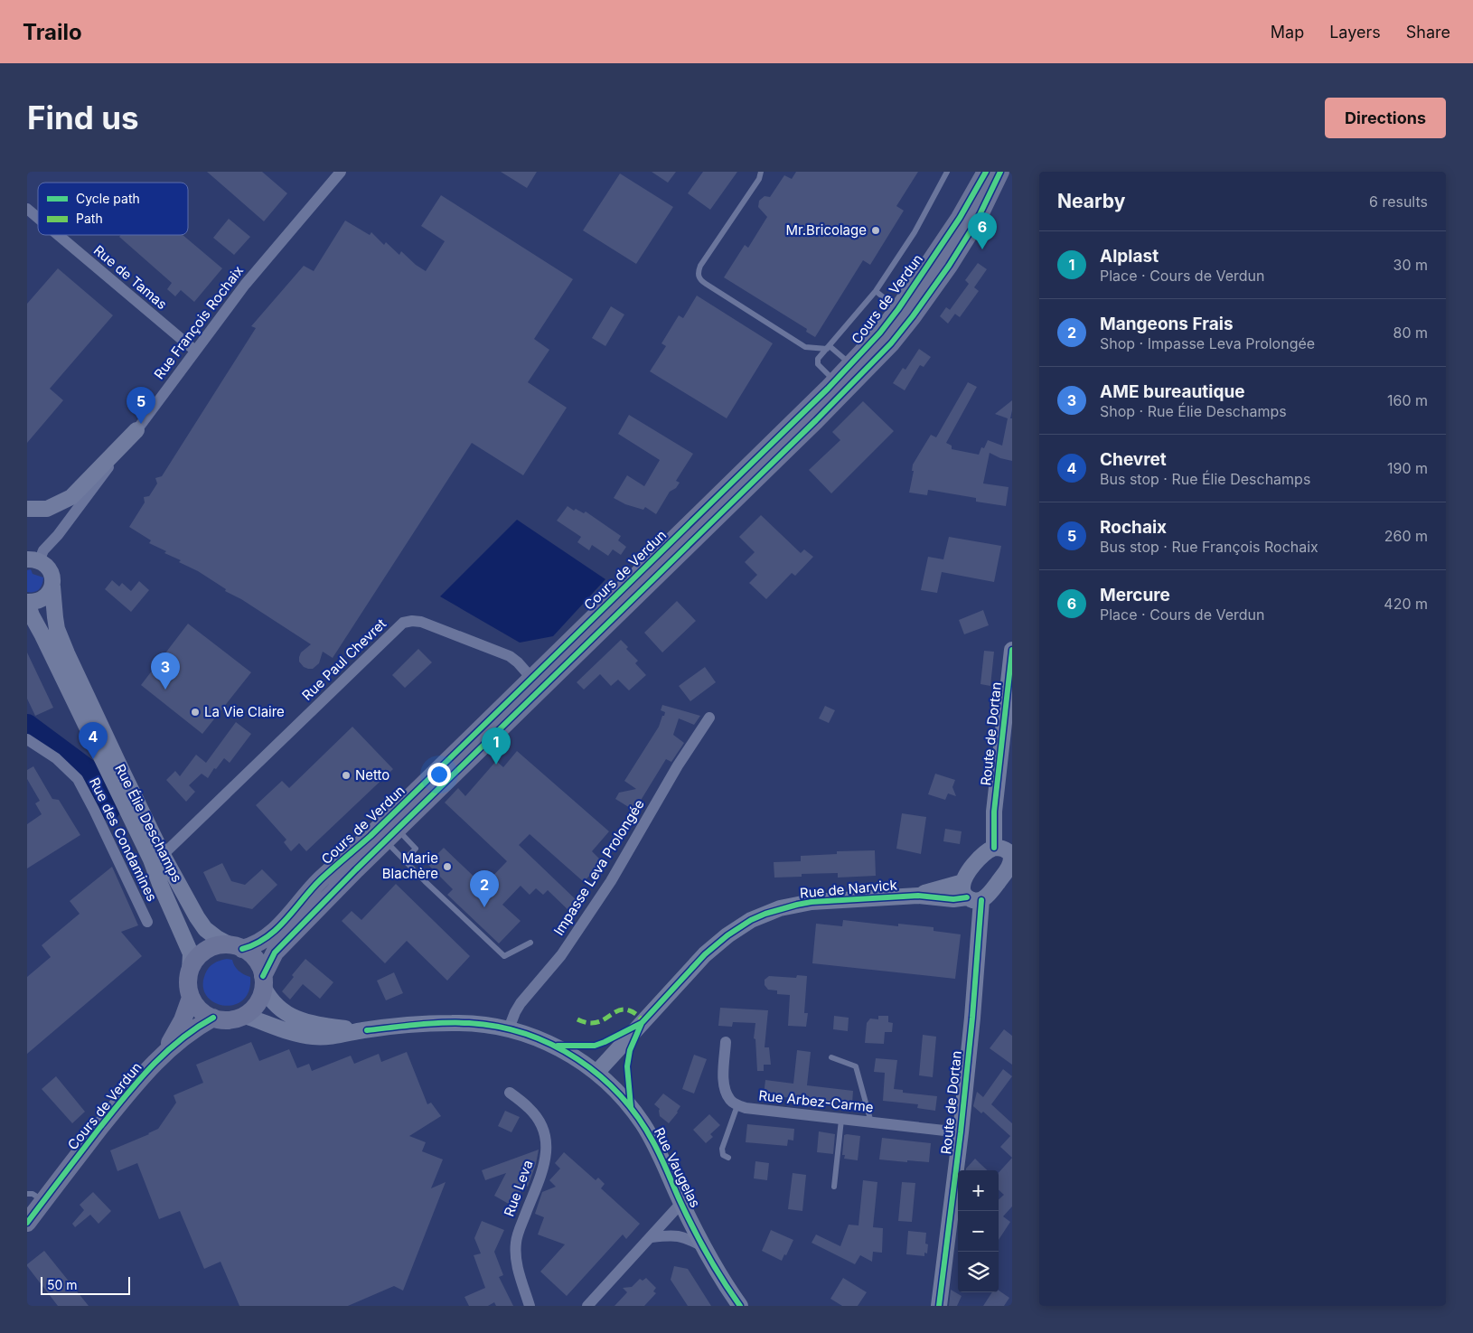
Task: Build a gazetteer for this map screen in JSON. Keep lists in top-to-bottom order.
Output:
{
  "streets": {
    "main road": [
      "Cours de Verdun",
      "Route de Dortan",
      "Rue Élie Deschamps",
      "Rue de Narvick",
      "Rue Vaugelas"
    ],
    "street": [
      "Rue de Tamas",
      "Rue François Rochaix",
      "Rue Paul Chevret",
      "Rue des Condamines",
      "Impasse Leva Prolongée",
      "Rue Arbez-Carme",
      "Rue Leva"
    ]
  },
  "crossings": [
    ["Rue de Tamas", "Rue François Rochaix"],
    ["Cours de Verdun", "Rue Paul Chevret"],
    ["Cours de Verdun", "Rue Élie Deschamps"],
    ["Cours de Verdun", "Rue Vaugelas"],
    ["Rue François Rochaix", "Rue Élie Deschamps"],
    ["Rue Paul Chevret", "Rue Élie Deschamps"],
    ["Route de Dortan", "Rue de Narvick"],
    ["Route de Dortan", "Rue Arbez-Carme"],
    ["Rue Élie Deschamps", "Rue Vaugelas"],
    ["Impasse Leva Prolongée", "Rue Vaugelas"],
    ["Rue de Narvick", "Rue Vaugelas"]
  ],
  "places": [
    "Mr.Bricolage",
    "La Vie Claire",
    "Netto",
    "Marie Blachère"
  ],
  "legend": ["Cycle path", "Path"],
  "scale_bar": "50 m",
  "page": {
    "header": "Trailo",
    "nav": ["Map", "Layers", "Share"],
    "buttons": "Directions",
    "title": "Find us",
    "heading": ["Nearby", "6 results"],
    "pins": [
      "6",
      "5",
      "3",
      "4",
      "1",
      "2"
    ],
    "list": [
      {
        "mark": "1",
        "name": "Alplast",
        "note": "Place · Cours de Verdun",
        "value": "30 m"
      },
      {
        "mark": "2",
        "name": "Mangeons Frais",
        "note": "Shop · Impasse Leva Prolongée",
        "value": "80 m"
      },
      {
        "mark": "3",
        "name": "AME bureautique",
        "note": "Shop · Rue Élie Deschamps",
        "value": "160 m"
      },
      {
        "mark": "4",
        "name": "Chevret",
        "note": "Bus stop · Rue Élie Deschamps",
        "value": "190 m"
      },
      {
        "mark": "5",
        "name": "Rochaix",
        "note": "Bus stop · Rue François Rochaix",
        "value": "260 m"
      },
      {
        "mark": "6",
        "name": "Mercure",
        "note": "Place · Cours de Verdun",
        "value": "420 m"
      }
    ],
    "map_buttons": ["+", "−"],
    "scale": "50 m"
  }
}
